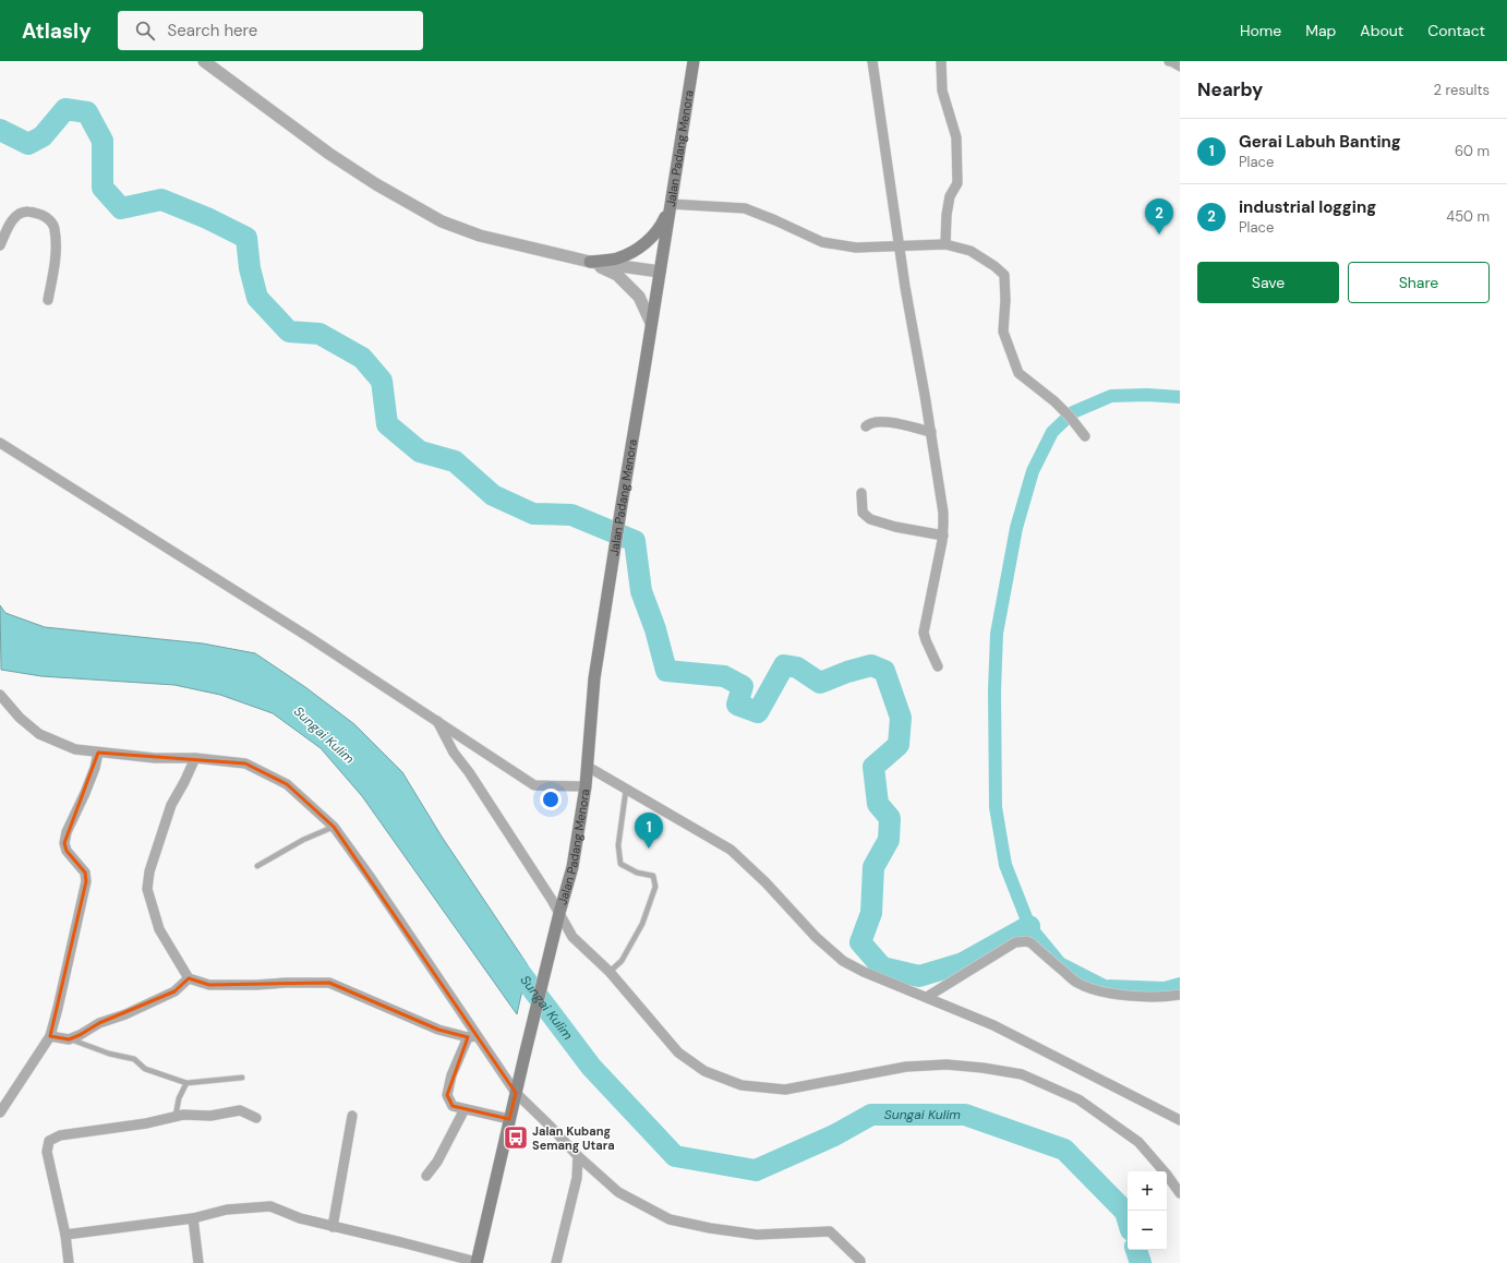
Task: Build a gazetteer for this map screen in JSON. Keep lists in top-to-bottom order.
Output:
{
  "streets": {
    "main road": ["Jalan Padang Menora"]
  },
  "water": ["Sungai Kulim"],
  "places": {
    "bus stop": ["Jalan Kubang Semang Utara"]
  },
  "page": {
    "header": "Atlasly",
    "search": "Search here",
    "nav": [
      "Home",
      "Map",
      "About",
      "Contact"
    ],
    "heading": ["Nearby", "2 results"],
    "list": [
      {
        "mark": "1",
        "name": "Gerai Labuh Banting",
        "note": "Place",
        "value": "60 m"
      },
      {
        "mark": "2",
        "name": "industrial logging",
        "note": "Place",
        "value": "450 m"
      }
    ],
    "pins": ["2", "1"],
    "buttons": ["Save", "Share"],
    "map_buttons": ["+", "−"]
  }
}
